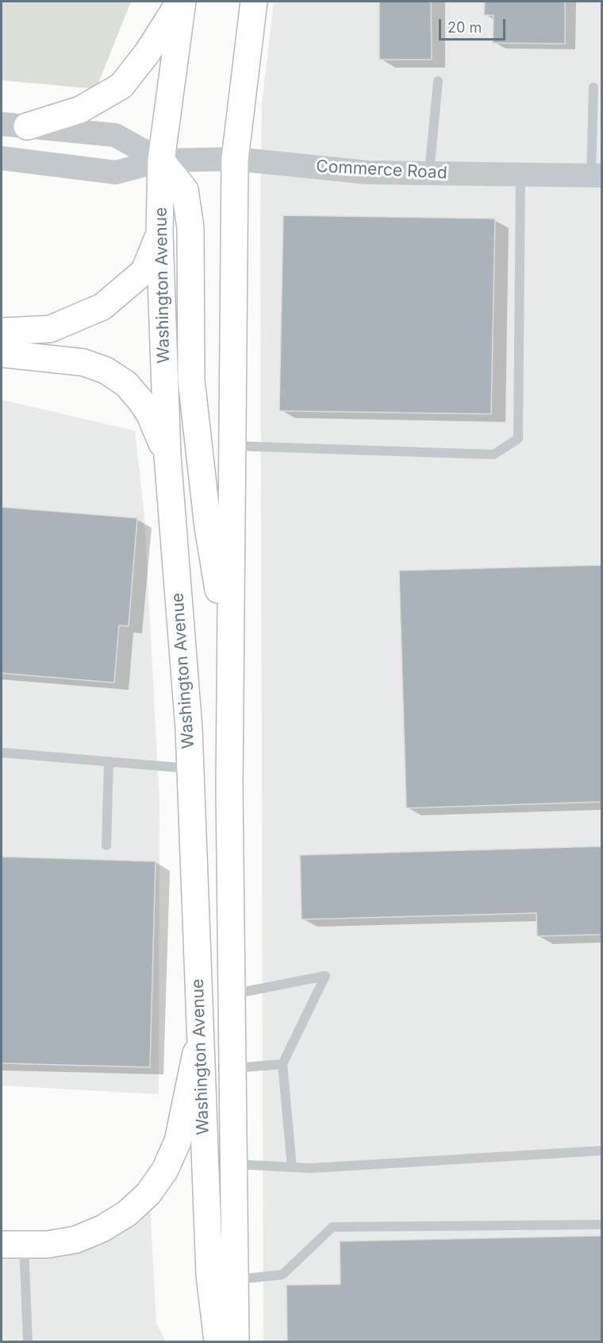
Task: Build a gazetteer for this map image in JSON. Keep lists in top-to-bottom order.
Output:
{
  "streets": {
    "main road": ["Washington Avenue"],
    "street": ["Commerce Road"]
  },
  "crossings": [
    ["Commerce Road", "Washington Avenue"]
  ],
  "scale_bar": "20 m"
}
